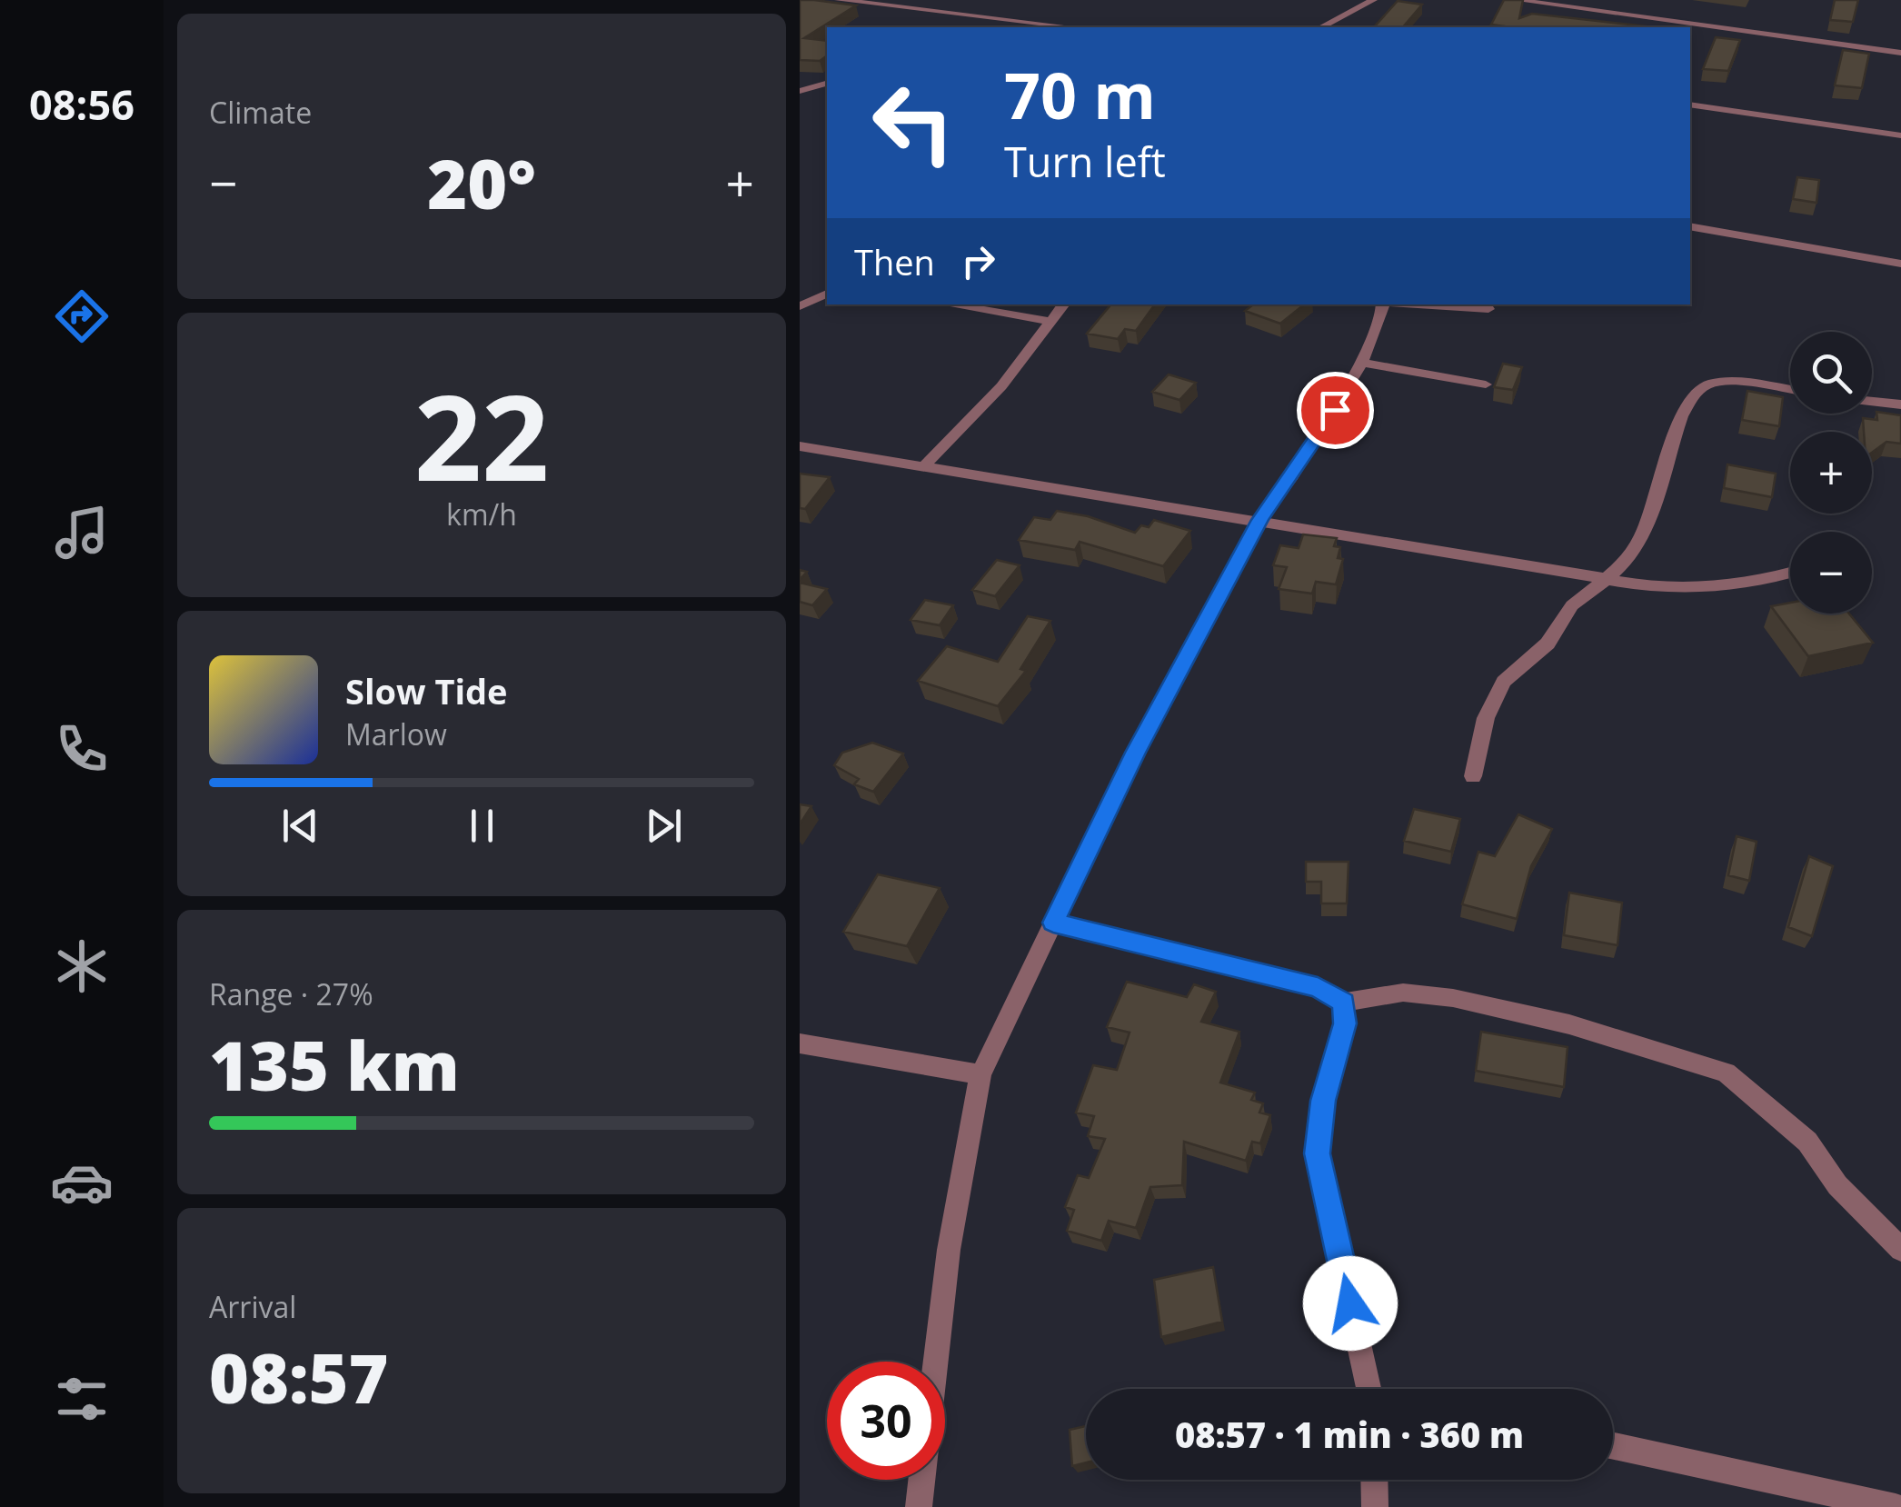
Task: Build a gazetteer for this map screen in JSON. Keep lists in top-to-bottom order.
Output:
{
  "page": {
    "tabs": "08:56",
    "tile": [
      "Climate",
      ["22", "km/h"],
      ["Range · 27%", "135 km"],
      ["Arrival", "08:57"]
    ],
    "turn": ["70 m", "Turn left"],
    "heat": ["−", "20°", "+"],
    "then": "Then",
    "map_buttons": ["+", "−"],
    "song": ["Slow Tide", "Marlow"],
    "limit": "30",
    "trip": "08:57 · 1 min · 360 m"
  }
}
